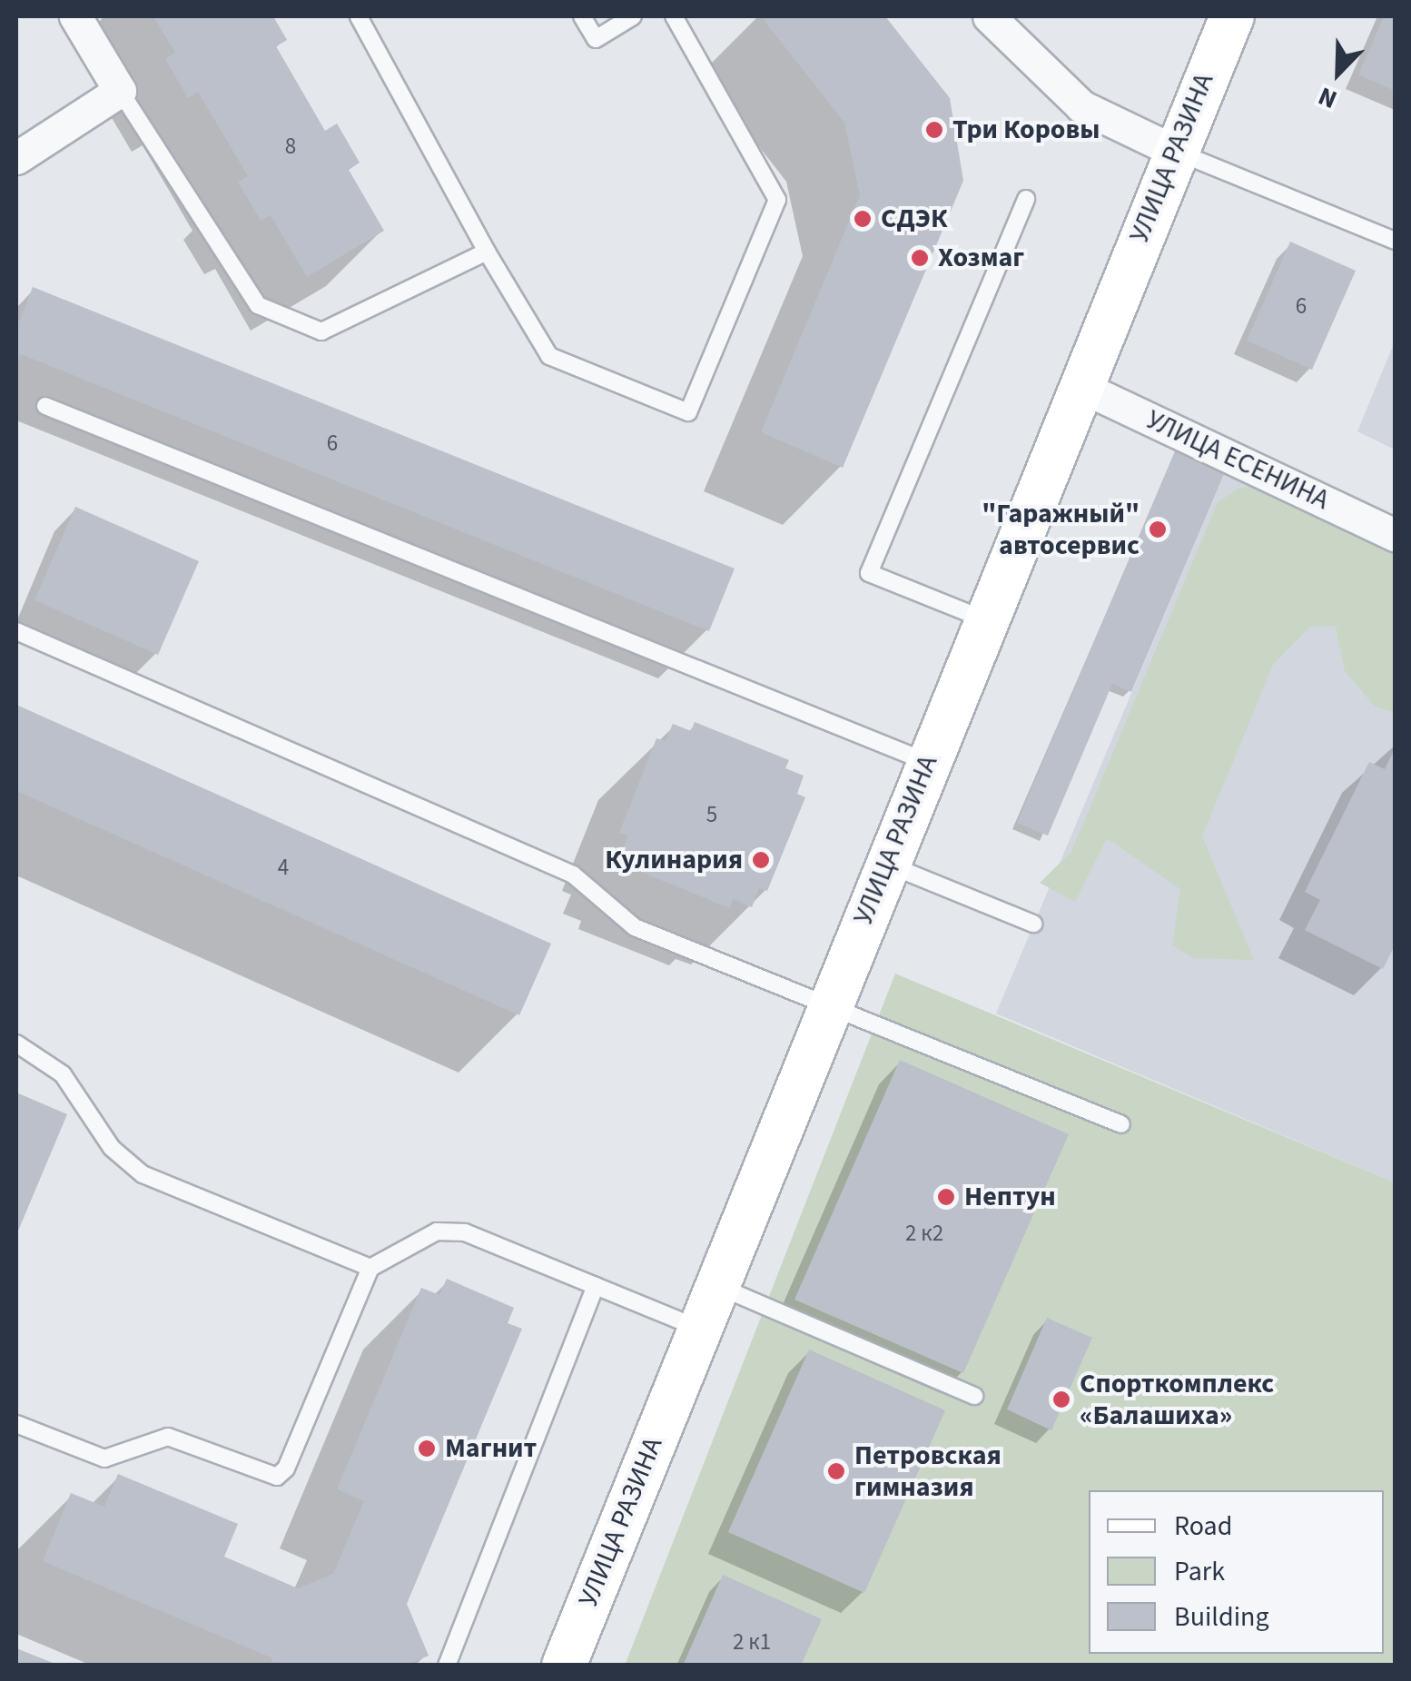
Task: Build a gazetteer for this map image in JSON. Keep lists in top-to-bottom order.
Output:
{
  "streets": {
    "main road": ["УЛИЦА РАЗИНА"],
    "street": ["УЛИЦА ЕСЕНИНА"]
  },
  "crossings": [
    ["УЛИЦА РАЗИНА", "УЛИЦА ЕСЕНИНА"]
  ],
  "places": [
    "Три Коровы",
    "СДЭК",
    "Хозмаг",
    "\"Гаражный\" автосервис",
    "Кулинария",
    "Нептун",
    "Спорткомплекс «Балашиха»",
    "Магнит",
    "Петровская гимназия"
  ],
  "house_numbers": [
    "8",
    "6",
    "6",
    "5",
    "4",
    "2 к2",
    "2 к1"
  ],
  "legend": ["Road", "Park", "Building"],
  "north": "bottom left"
}
